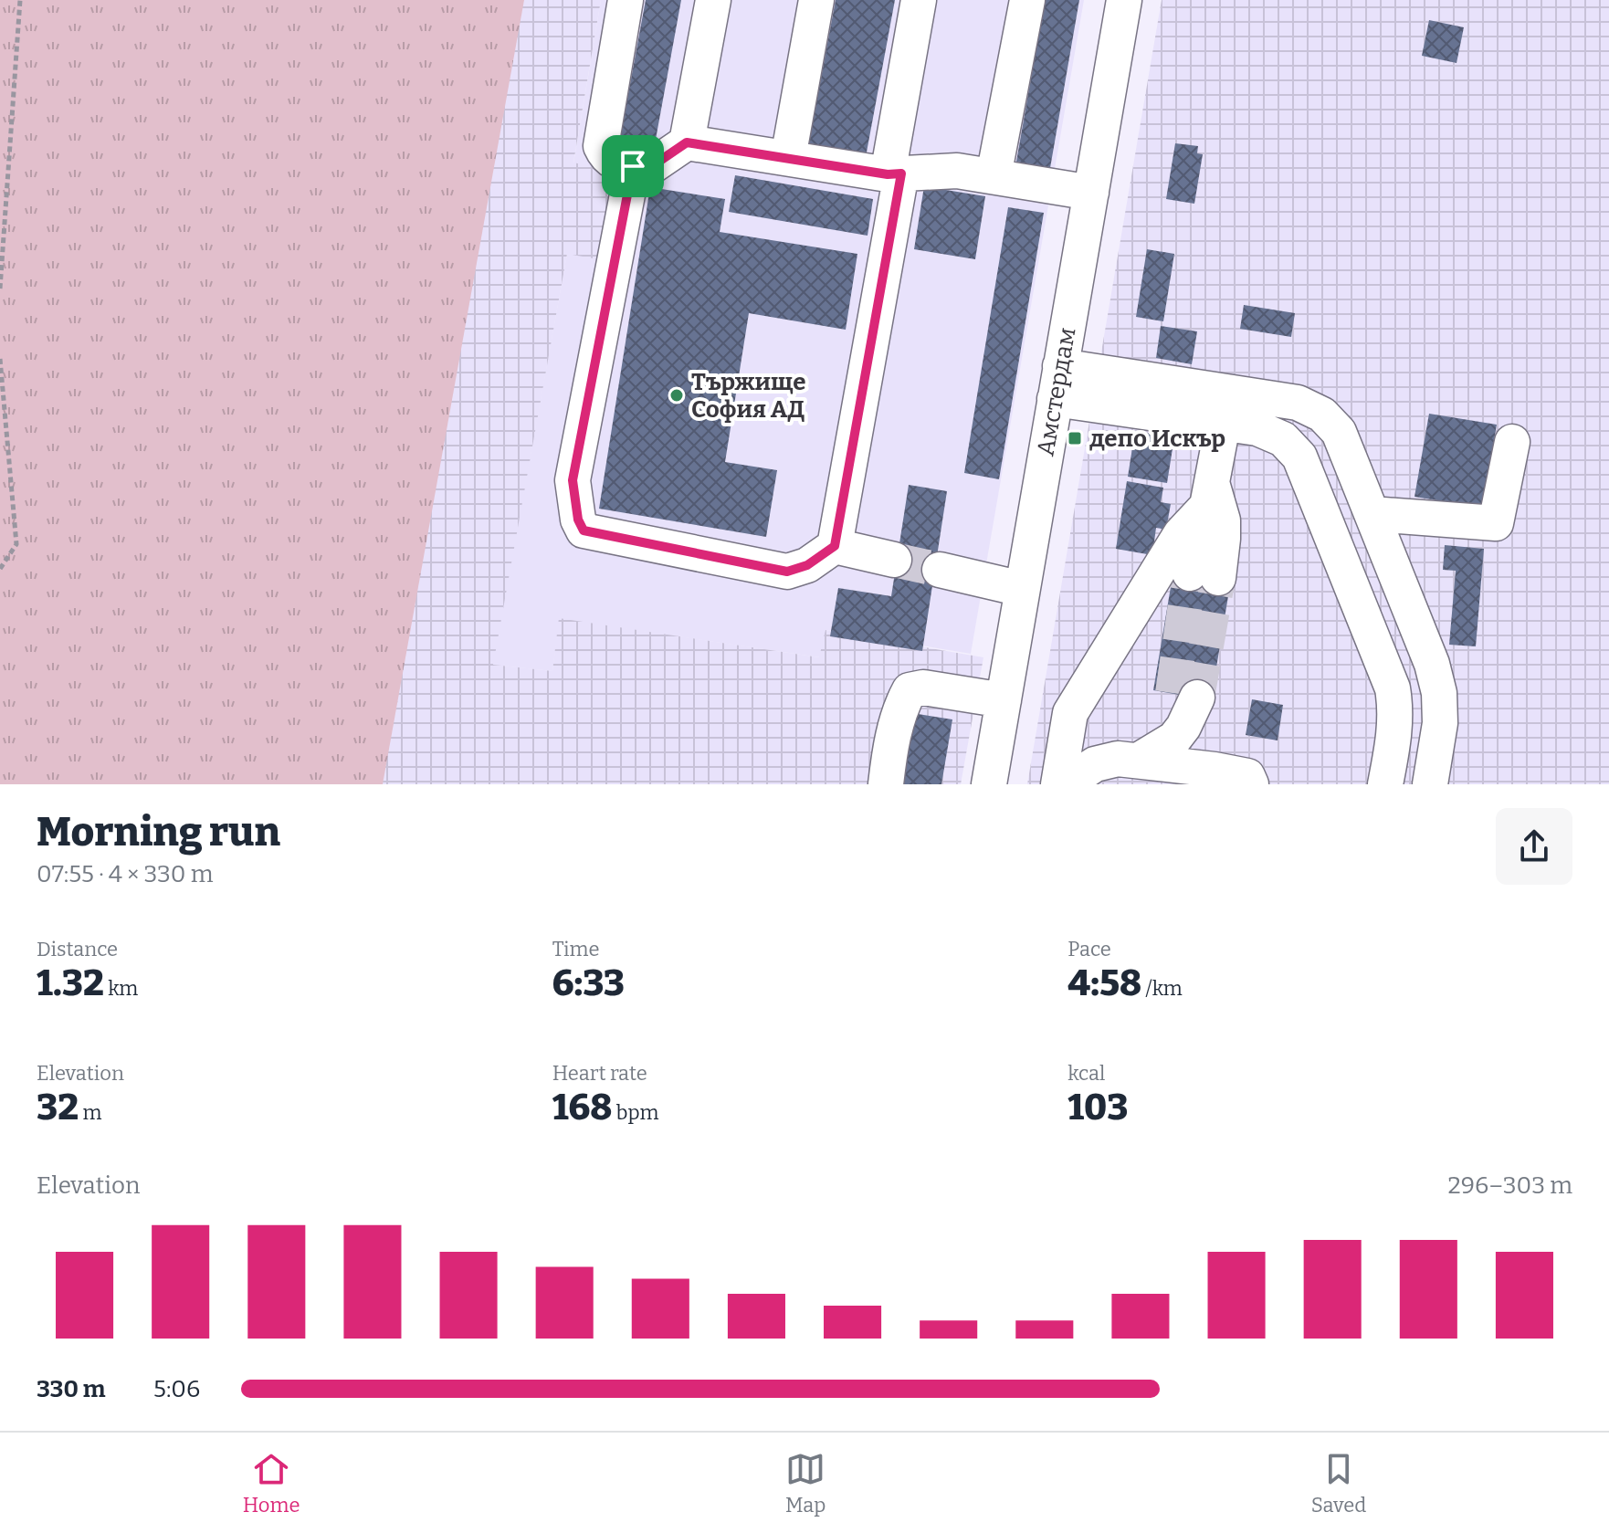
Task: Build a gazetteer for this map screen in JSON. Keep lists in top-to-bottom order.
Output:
{
  "streets": {
    "street": ["Амстердам"]
  },
  "places": {
    "other": ["Тържище София АД"],
    "transit": ["депо Искър"]
  },
  "page": {
    "heading": ["Morning run", "07:55 · 4 × 330 m"],
    "stats": [
      ["Distance", "1.32 km"],
      ["Time", "6:33"],
      ["Pace", "4:58 /km"],
      ["Elevation", "32 m"],
      ["Heart rate", "168 bpm"],
      ["kcal", "103"]
    ],
    "chart": ["Elevation", "296–303 m"],
    "list": [
      {
        "name": "330 m",
        "note": "5:06"
      }
    ],
    "tabs": ["Home", "Map", "Saved"]
  }
}
